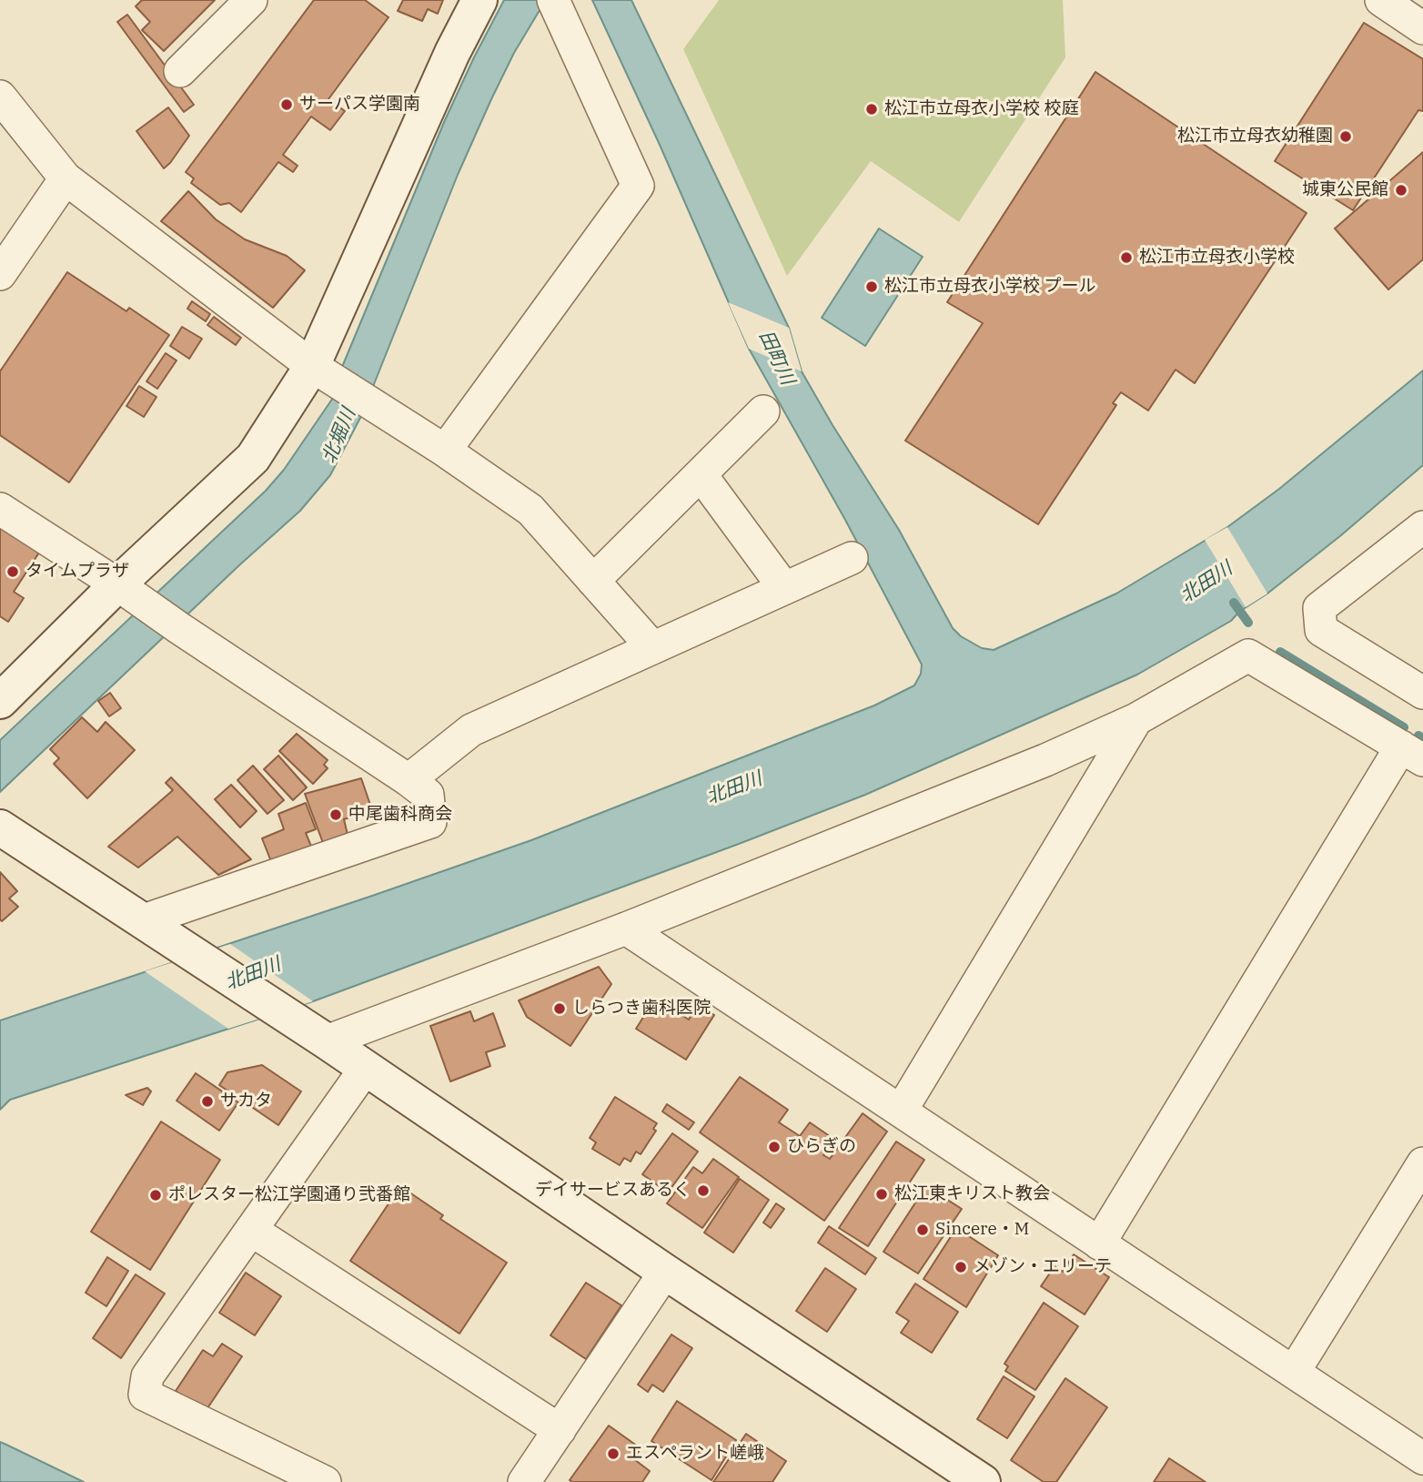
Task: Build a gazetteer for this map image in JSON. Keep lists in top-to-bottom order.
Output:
{
  "water": ["田町川", "北堀川", "北田川"],
  "places": [
    "サーパス学園南",
    "松江市立母衣小学校 校庭",
    "松江市立母衣幼稚園",
    "城東公民館",
    "松江市立母衣小学校",
    "松江市立母衣小学校 プール",
    "タイムプラザ",
    "中尾歯科商会",
    "しらつき歯科医院",
    "サカタ",
    "ひらぎの",
    "デイサービスあるく",
    "松江東キリスト教会",
    "ポレスター松江学園通り弐番館",
    "Sincere・M",
    "メゾン・エリーテ",
    "エスペラント嵯峨"
  ]
}
